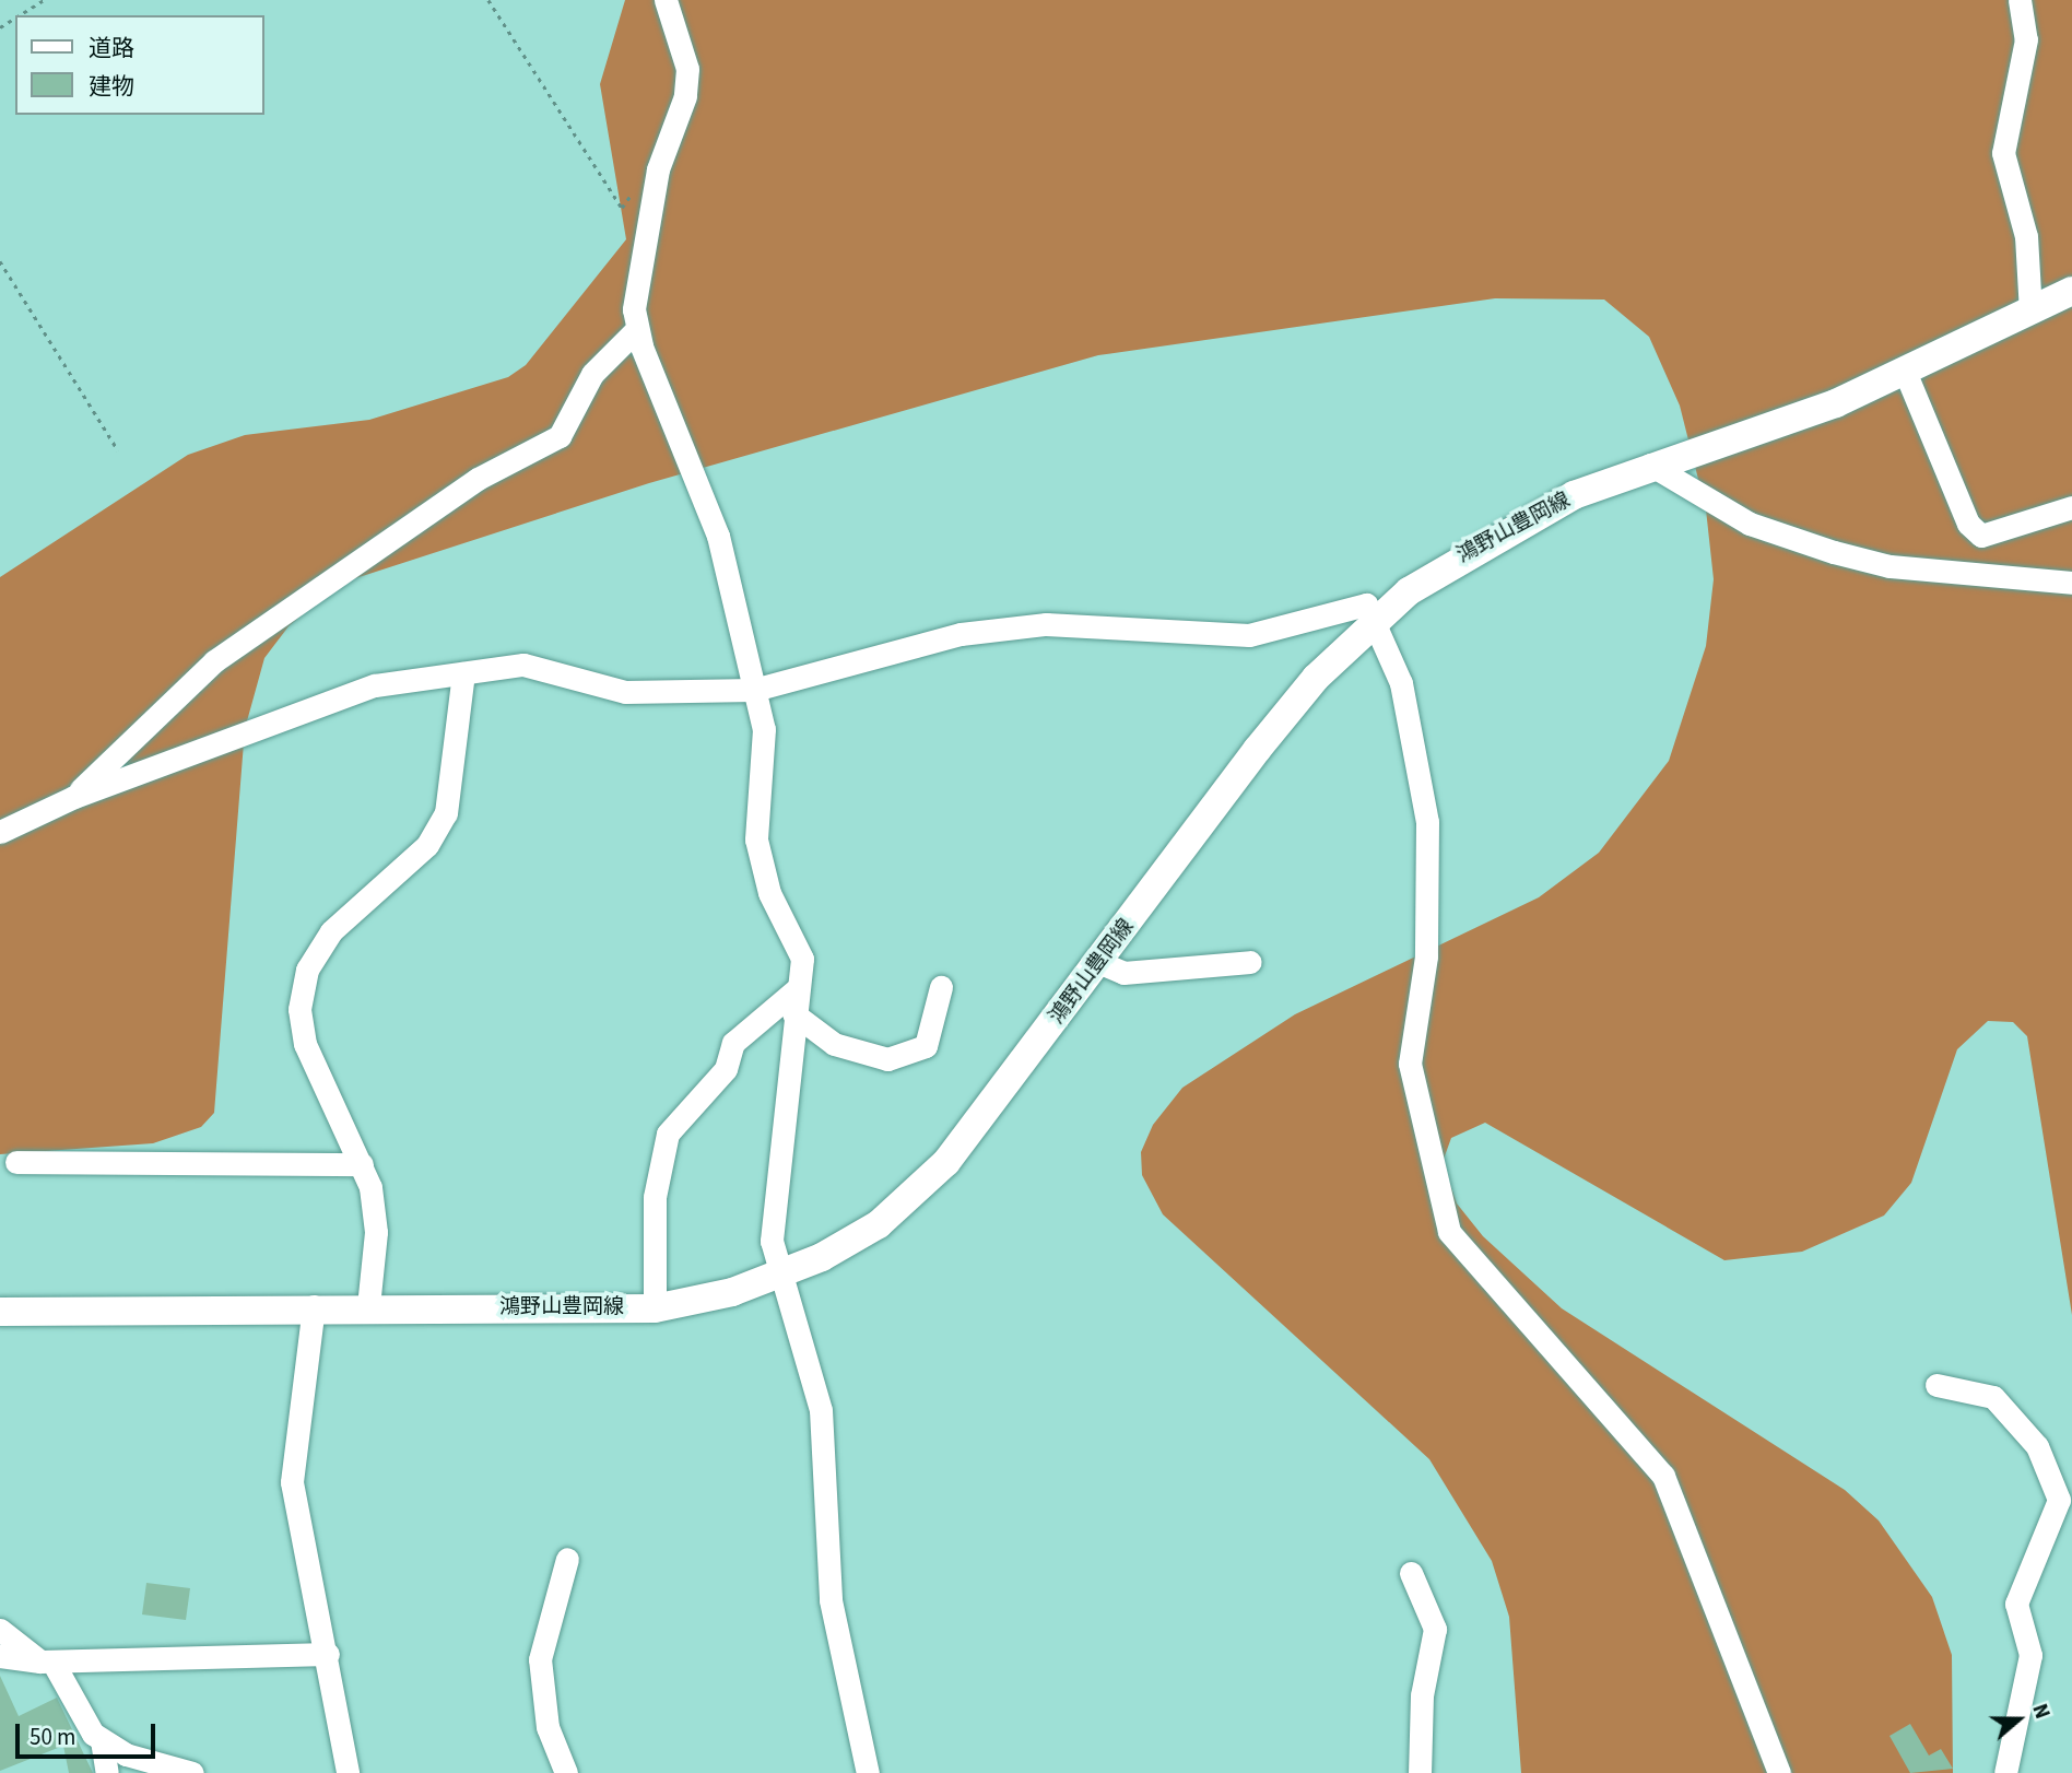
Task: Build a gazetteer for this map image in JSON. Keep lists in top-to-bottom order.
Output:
{
  "streets": {
    "main road": ["鴻野山豊岡線"]
  },
  "legend": ["道路", "建物"],
  "scale_bar": "50 m",
  "north": "right"
}
